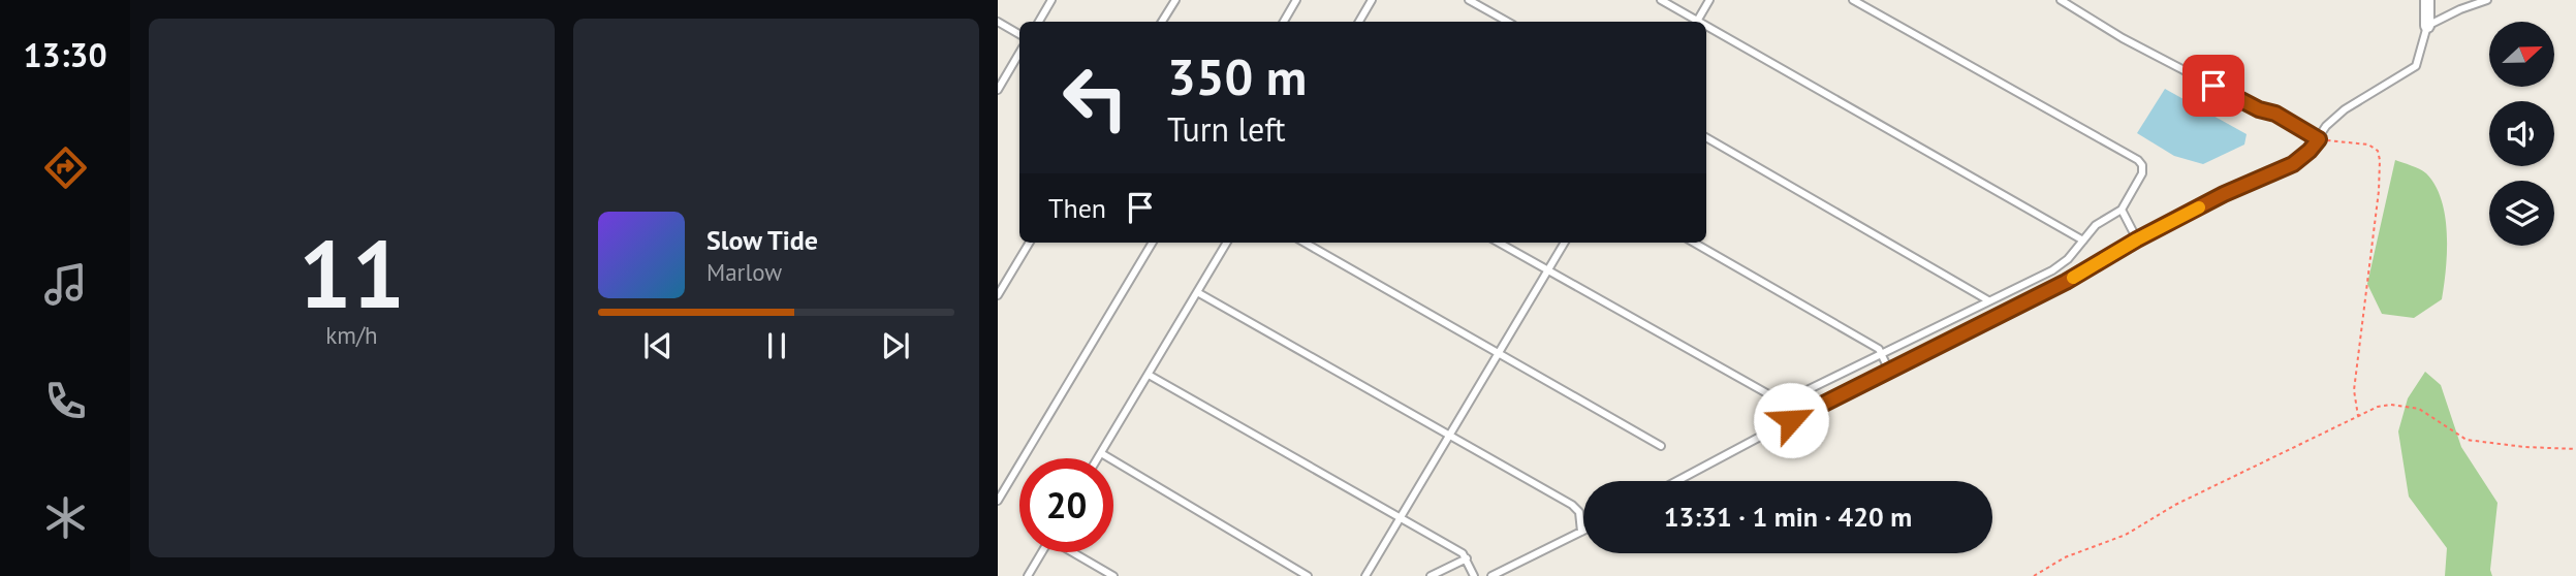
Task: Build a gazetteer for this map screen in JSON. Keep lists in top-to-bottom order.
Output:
{
  "north": "right",
  "page": {
    "tabs": "13:30",
    "tile": ["11", "km/h"],
    "turn": ["350 m", "Turn left"],
    "then": "Then",
    "song": ["Slow Tide", "Marlow"],
    "limit": "20",
    "trip": "13:31 · 1 min · 420 m"
  }
}
